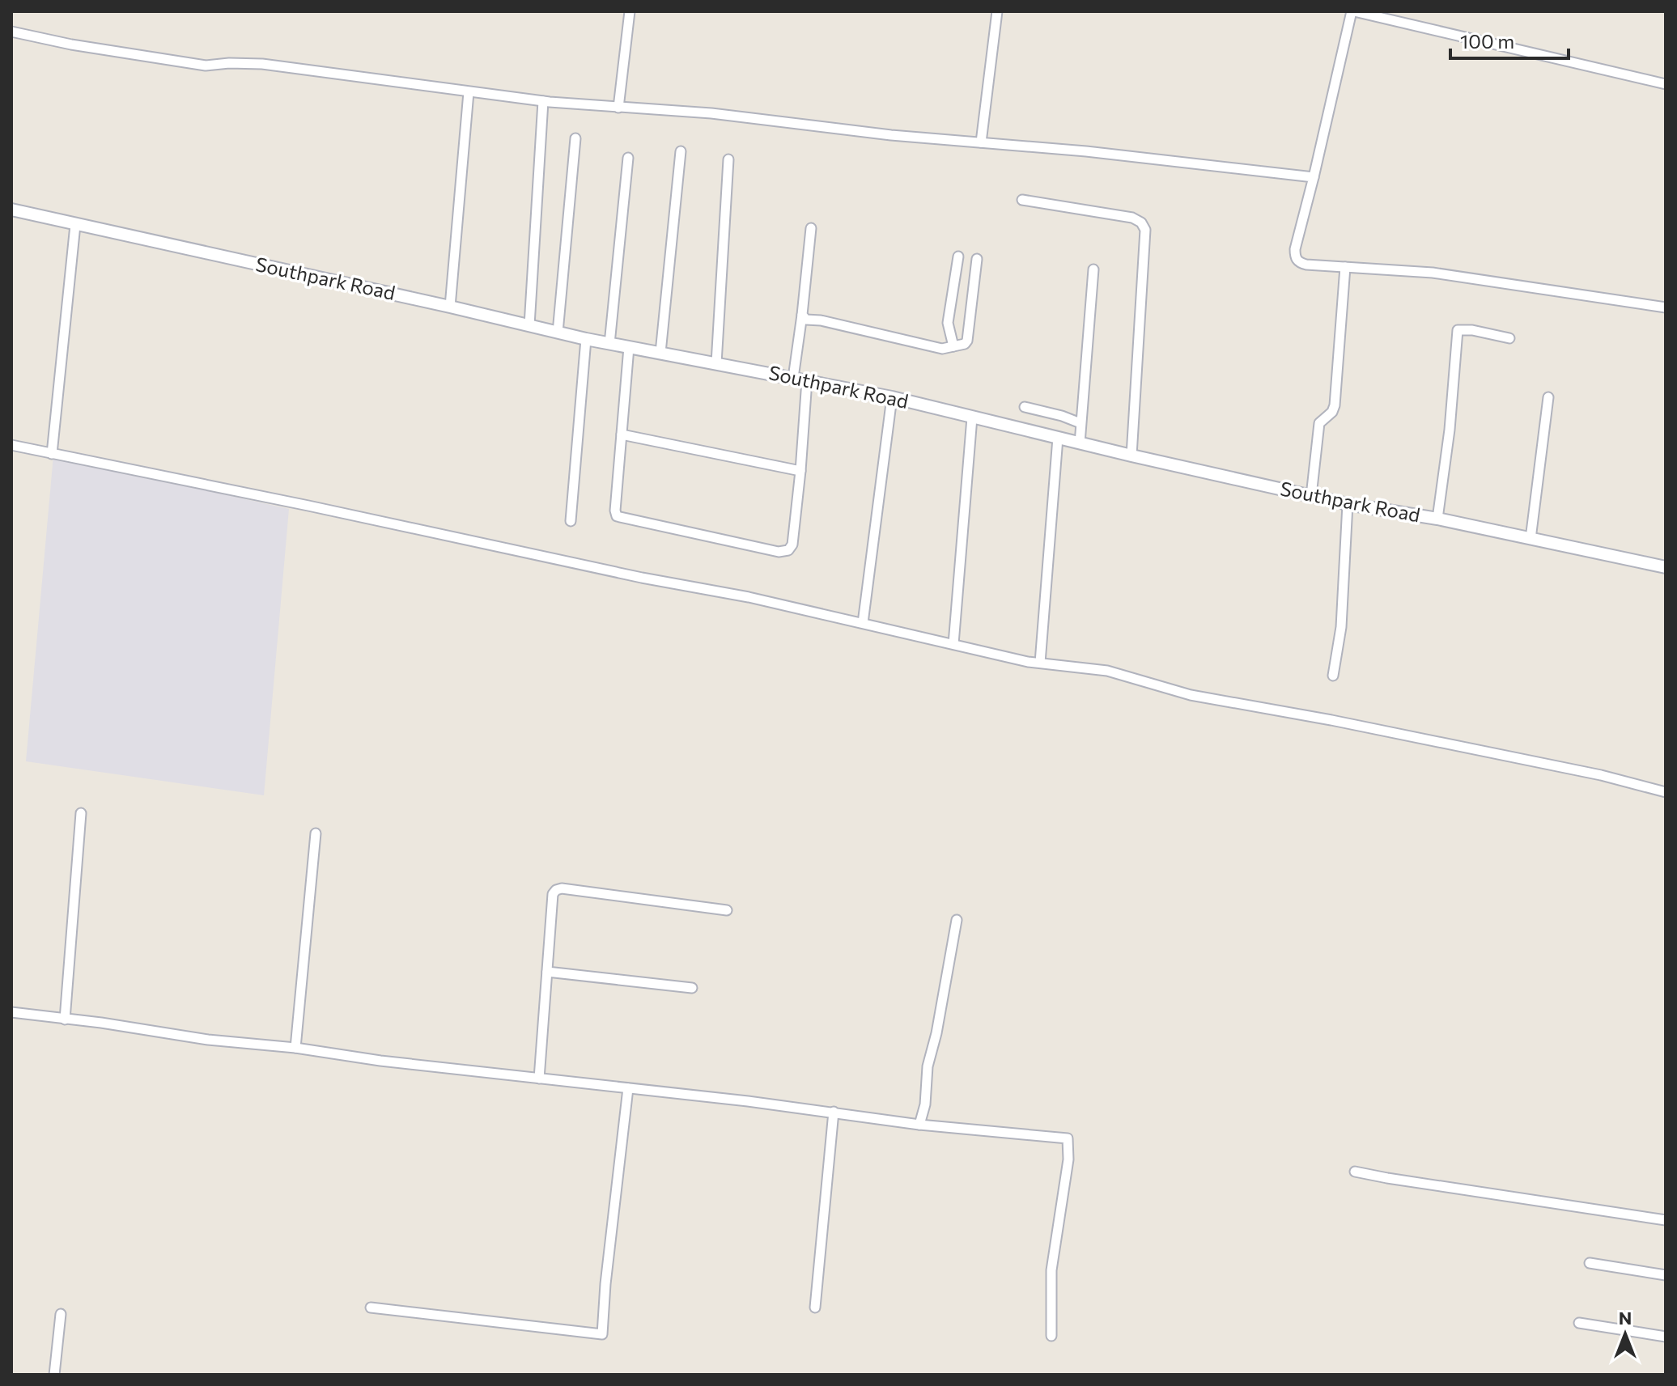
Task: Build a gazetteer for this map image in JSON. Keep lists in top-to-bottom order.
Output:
{
  "streets": {
    "street": ["Southpark Road"]
  },
  "scale_bar": "100 m",
  "north": "top"
}
